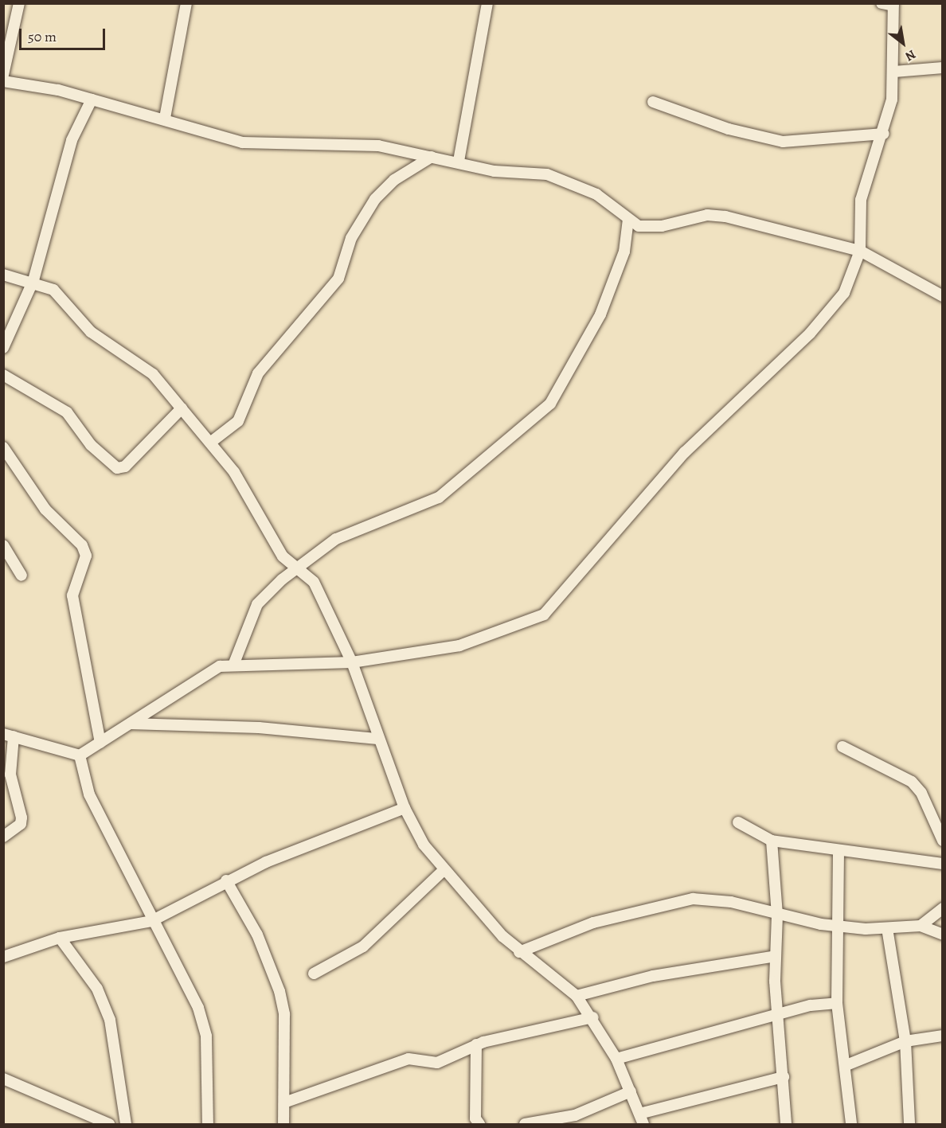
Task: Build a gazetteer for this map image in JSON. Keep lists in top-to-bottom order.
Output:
{
  "scale_bar": "50 m",
  "north": "bottom right"
}
